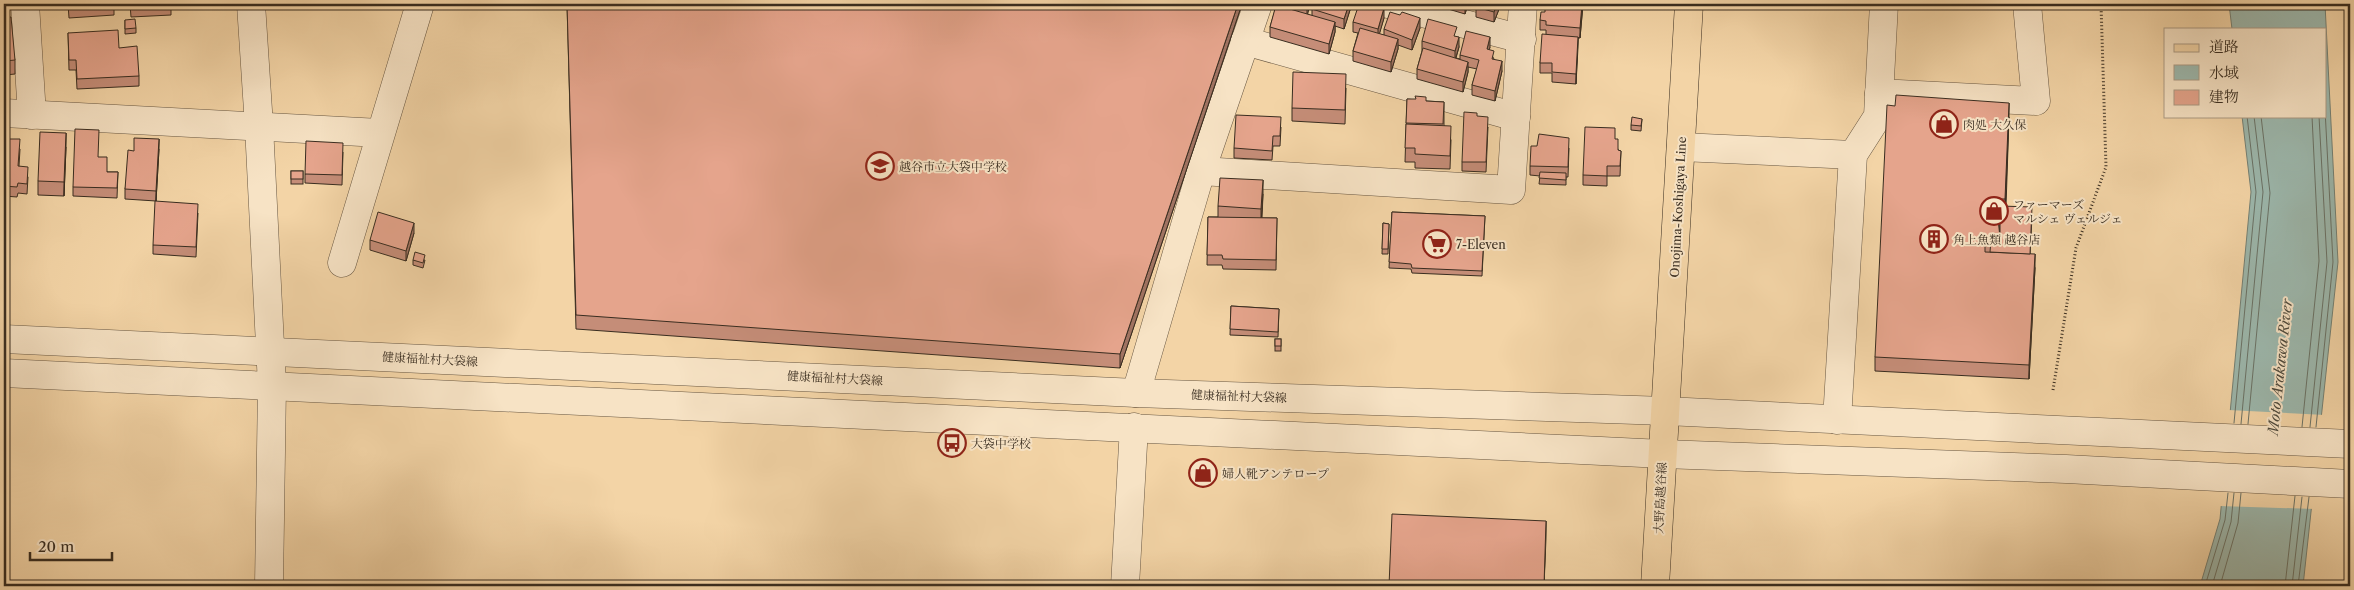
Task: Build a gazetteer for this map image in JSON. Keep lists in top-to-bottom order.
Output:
{
  "streets": {
    "main road": ["Onojima-Koshigaya Line", "大野島越谷線"],
    "street": ["健康福祉村大袋線"]
  },
  "crossings": [
    ["Onojima-Koshigaya Line", "健康福祉村大袋線"],
    ["Onojima-Koshigaya Line", "大野島越谷線"],
    ["健康福祉村大袋線", "大野島越谷線"]
  ],
  "water": ["Moto Arakawa River"],
  "places": {
    "shop": ["肉処 大久保", "ファーマーズ マルシェ ヴェルジェ", "婦人靴アンテロープ"],
    "school or university": ["越谷市立大袋中学校"],
    "building": ["角上魚類 越谷店"],
    "supermarket": ["7-Eleven"],
    "bus stop": ["大袋中学校"]
  },
  "legend": ["道路", "水域", "建物"],
  "scale_bar": "20 m"
}
